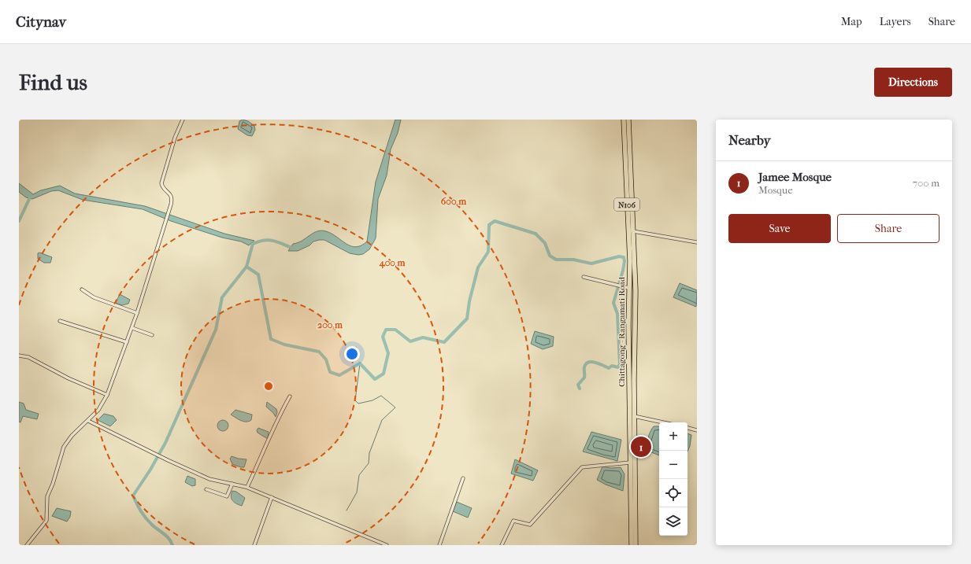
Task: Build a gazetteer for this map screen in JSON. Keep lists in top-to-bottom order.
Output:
{
  "streets": {
    "highway": ["N106", "Chittagong - Rangamati Road"]
  },
  "page": {
    "header": "Citynav",
    "nav": ["Map", "Layers", "Share"],
    "buttons": [
      "Directions",
      ["Save", "Share"]
    ],
    "title": "Find us",
    "heading": "Nearby",
    "list": [
      {
        "mark": "1",
        "name": "Jamee Mosque",
        "note": "Mosque",
        "value": "700 m"
      }
    ],
    "map_buttons": ["+", "−"],
    "pins": "1"
  },
  "rings": ["600 m", "400 m", "200 m"]
}
